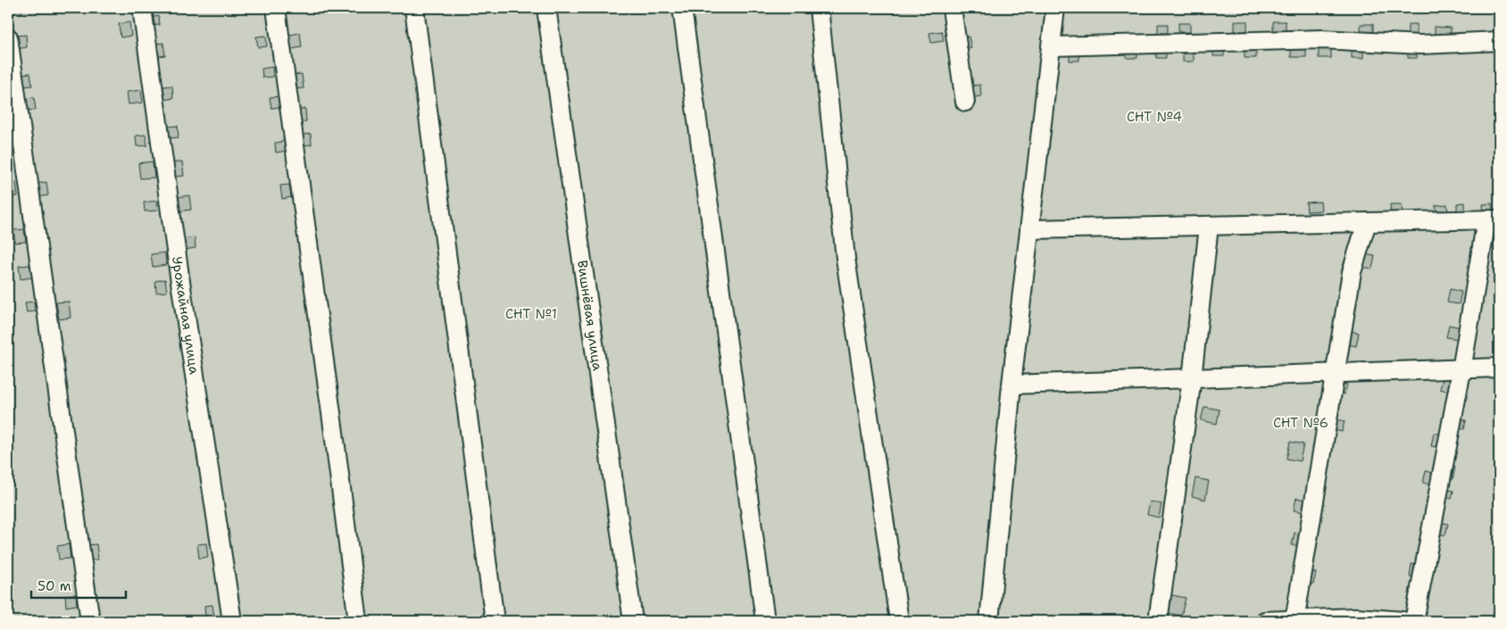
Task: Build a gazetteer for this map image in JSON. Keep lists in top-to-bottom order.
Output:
{
  "streets": {
    "street": ["Вишнёвая улица", "Урожайная улица"]
  },
  "parks": ["СНТ №4", "СНТ №1", "СНТ №6"],
  "scale_bar": "50 m"
}
